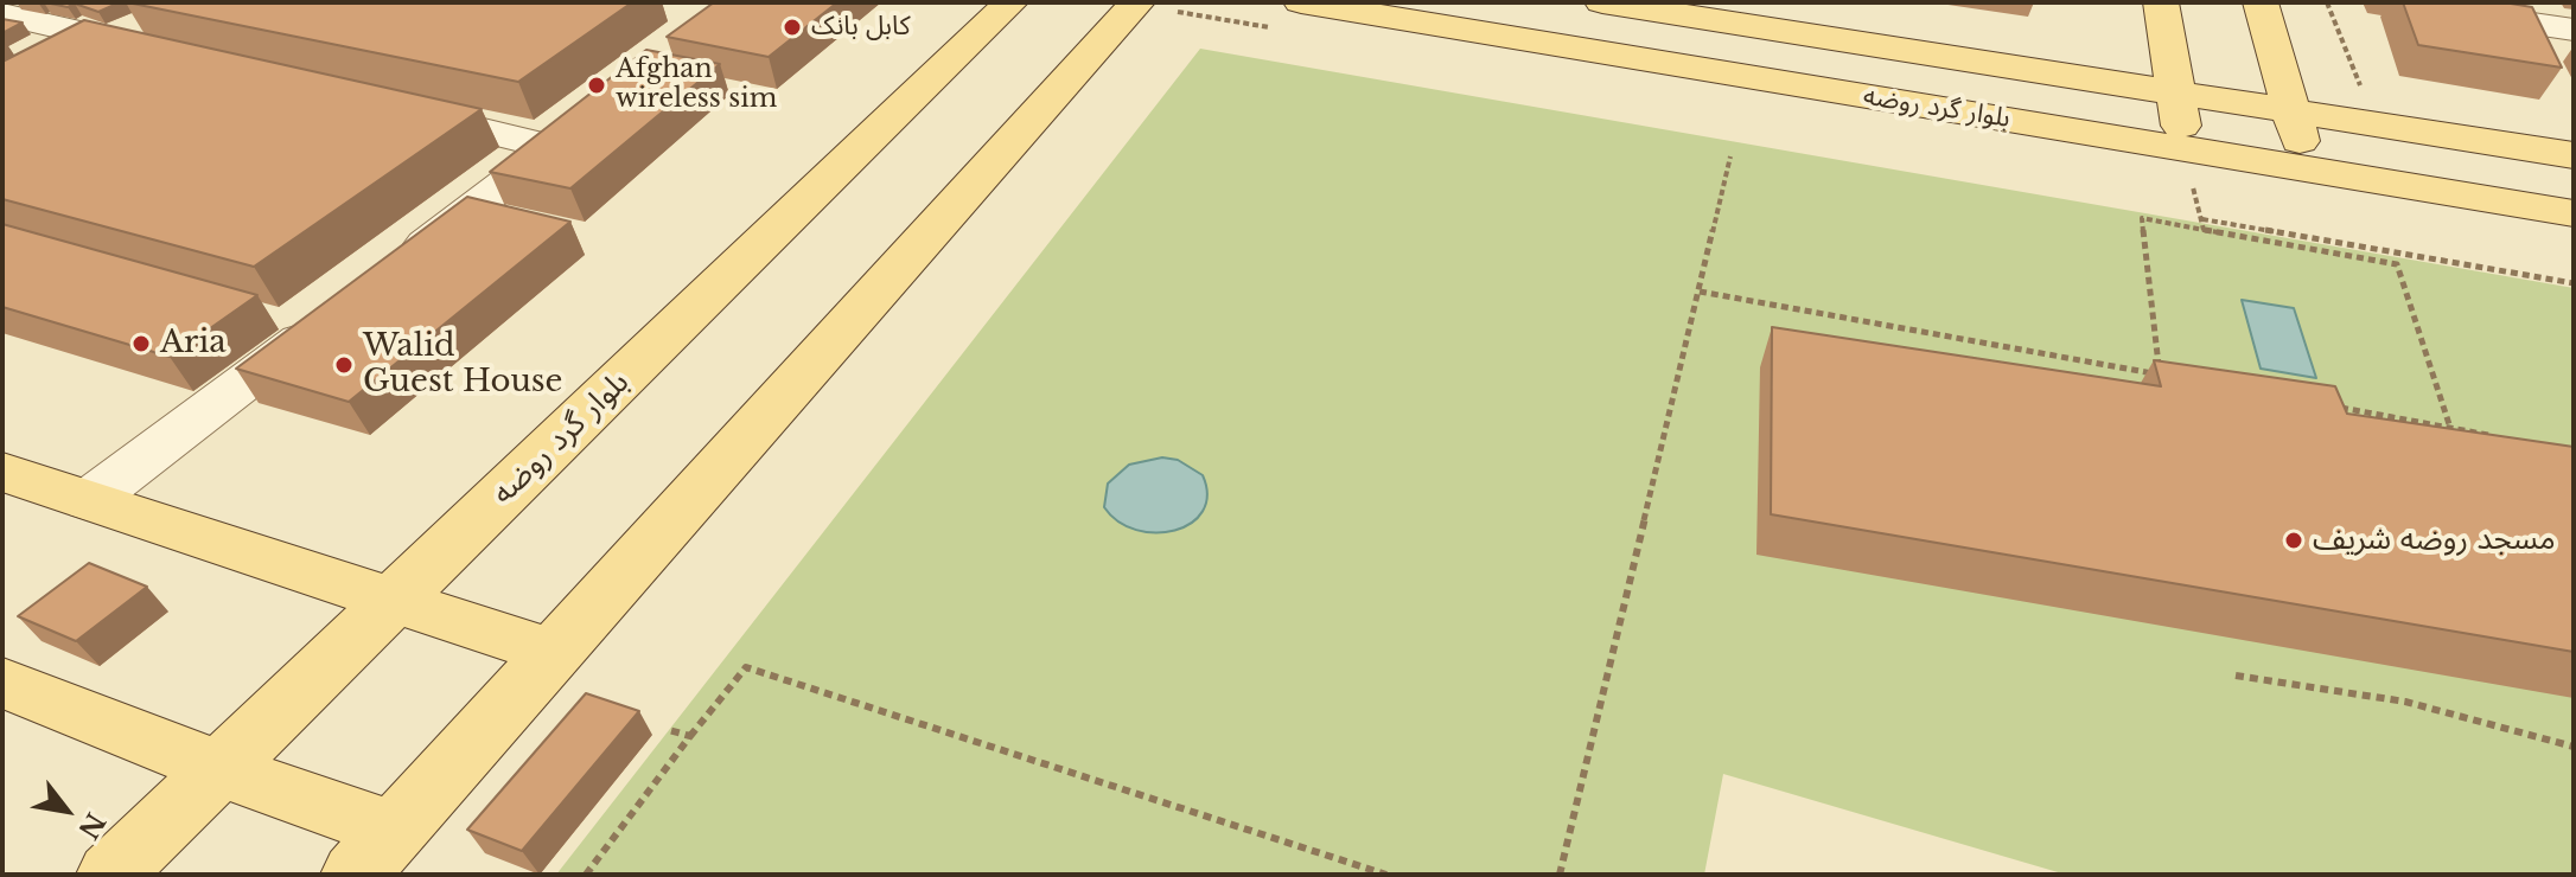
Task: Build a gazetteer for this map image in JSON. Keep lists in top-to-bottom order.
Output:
{
  "streets": {
    "main road": ["بلوار گرد روضه"]
  },
  "places": [
    "کابل بانک",
    "Afghan wireless sim",
    "Aria",
    "Walid Guest House",
    "مسجد روضه شریف"
  ],
  "north": "bottom right"
}
